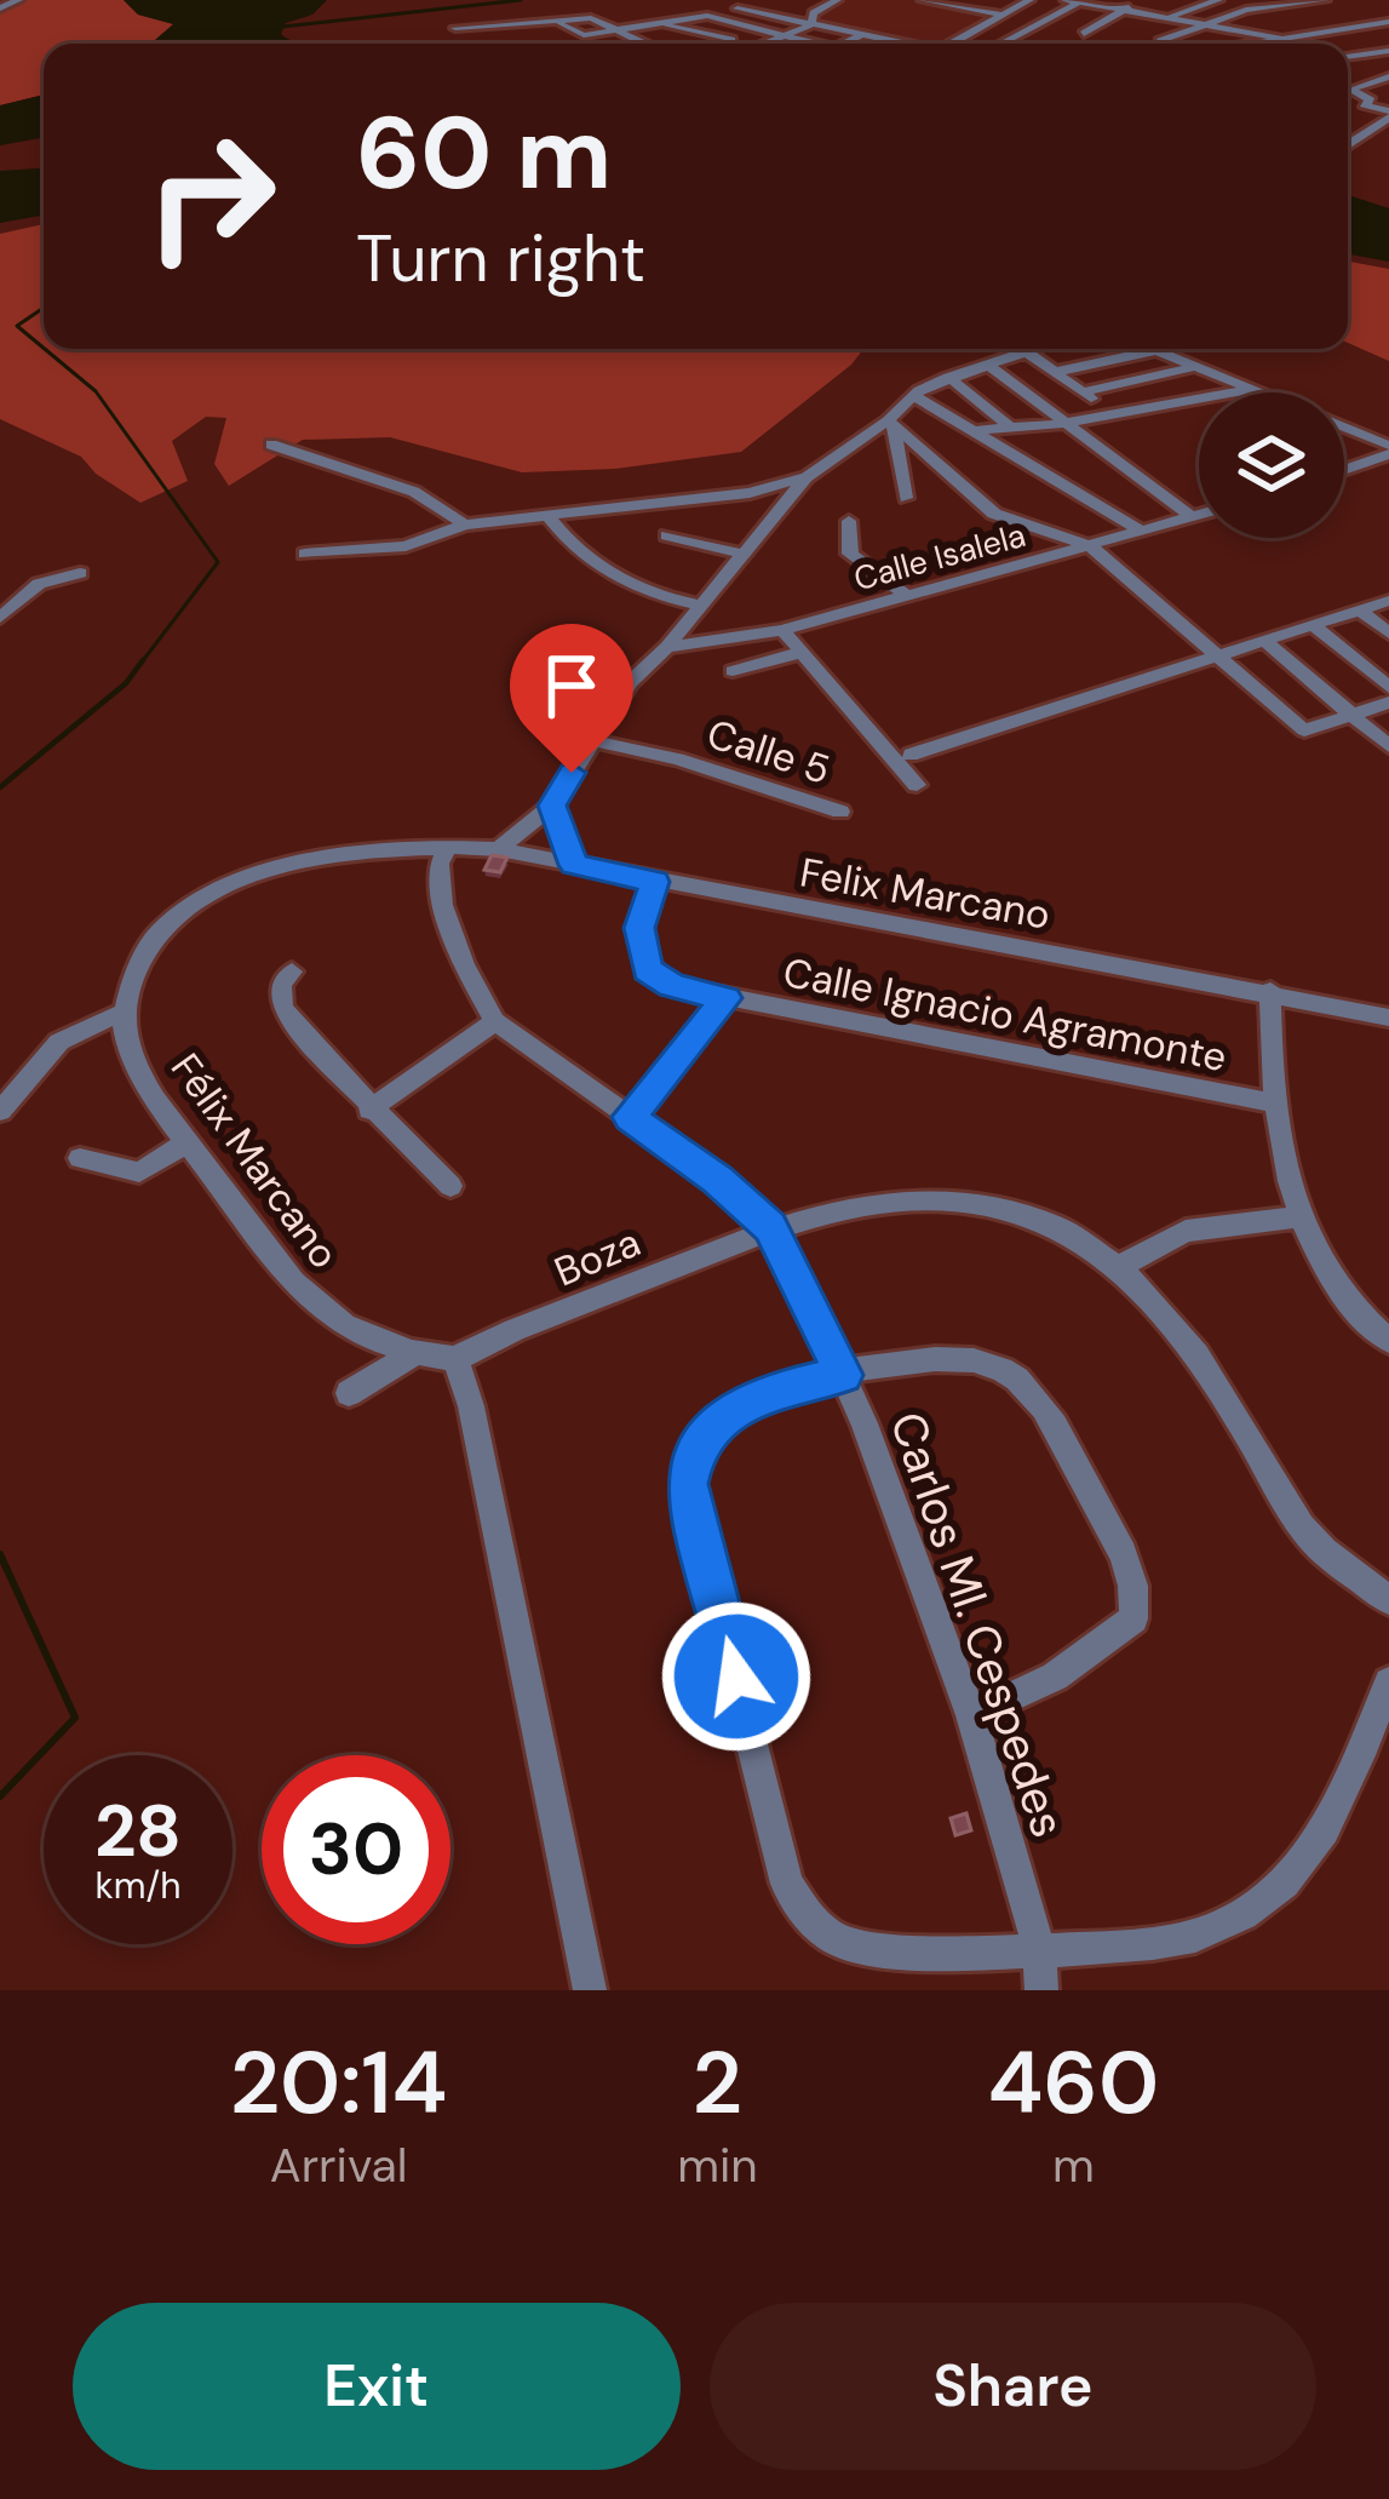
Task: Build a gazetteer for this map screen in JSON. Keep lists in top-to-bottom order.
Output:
{
  "streets": {
    "street": [
      "Calle Isalela",
      "Calle 5",
      "Felix Marcano",
      "Calle Ignacio Agramonte",
      "Félix Marcano",
      "Boza",
      "Carlos Ml. Cespedes"
    ]
  },
  "crossings": [
    ["Felix Marcano", "Calle Ignacio Agramonte"],
    ["Felix Marcano", "Carlos Ml. Cespedes"],
    ["Félix Marcano", "Boza"],
    ["Boza", "Carlos Ml. Cespedes"]
  ],
  "page": {
    "turn": ["60 m", "Turn right"],
    "speed": "28 km/h",
    "limit": "30",
    "eta": [
      "20:14",
      "Arrival",
      "2",
      "min",
      "460",
      "m"
    ],
    "buttons": ["Exit", "Share"]
  }
}
